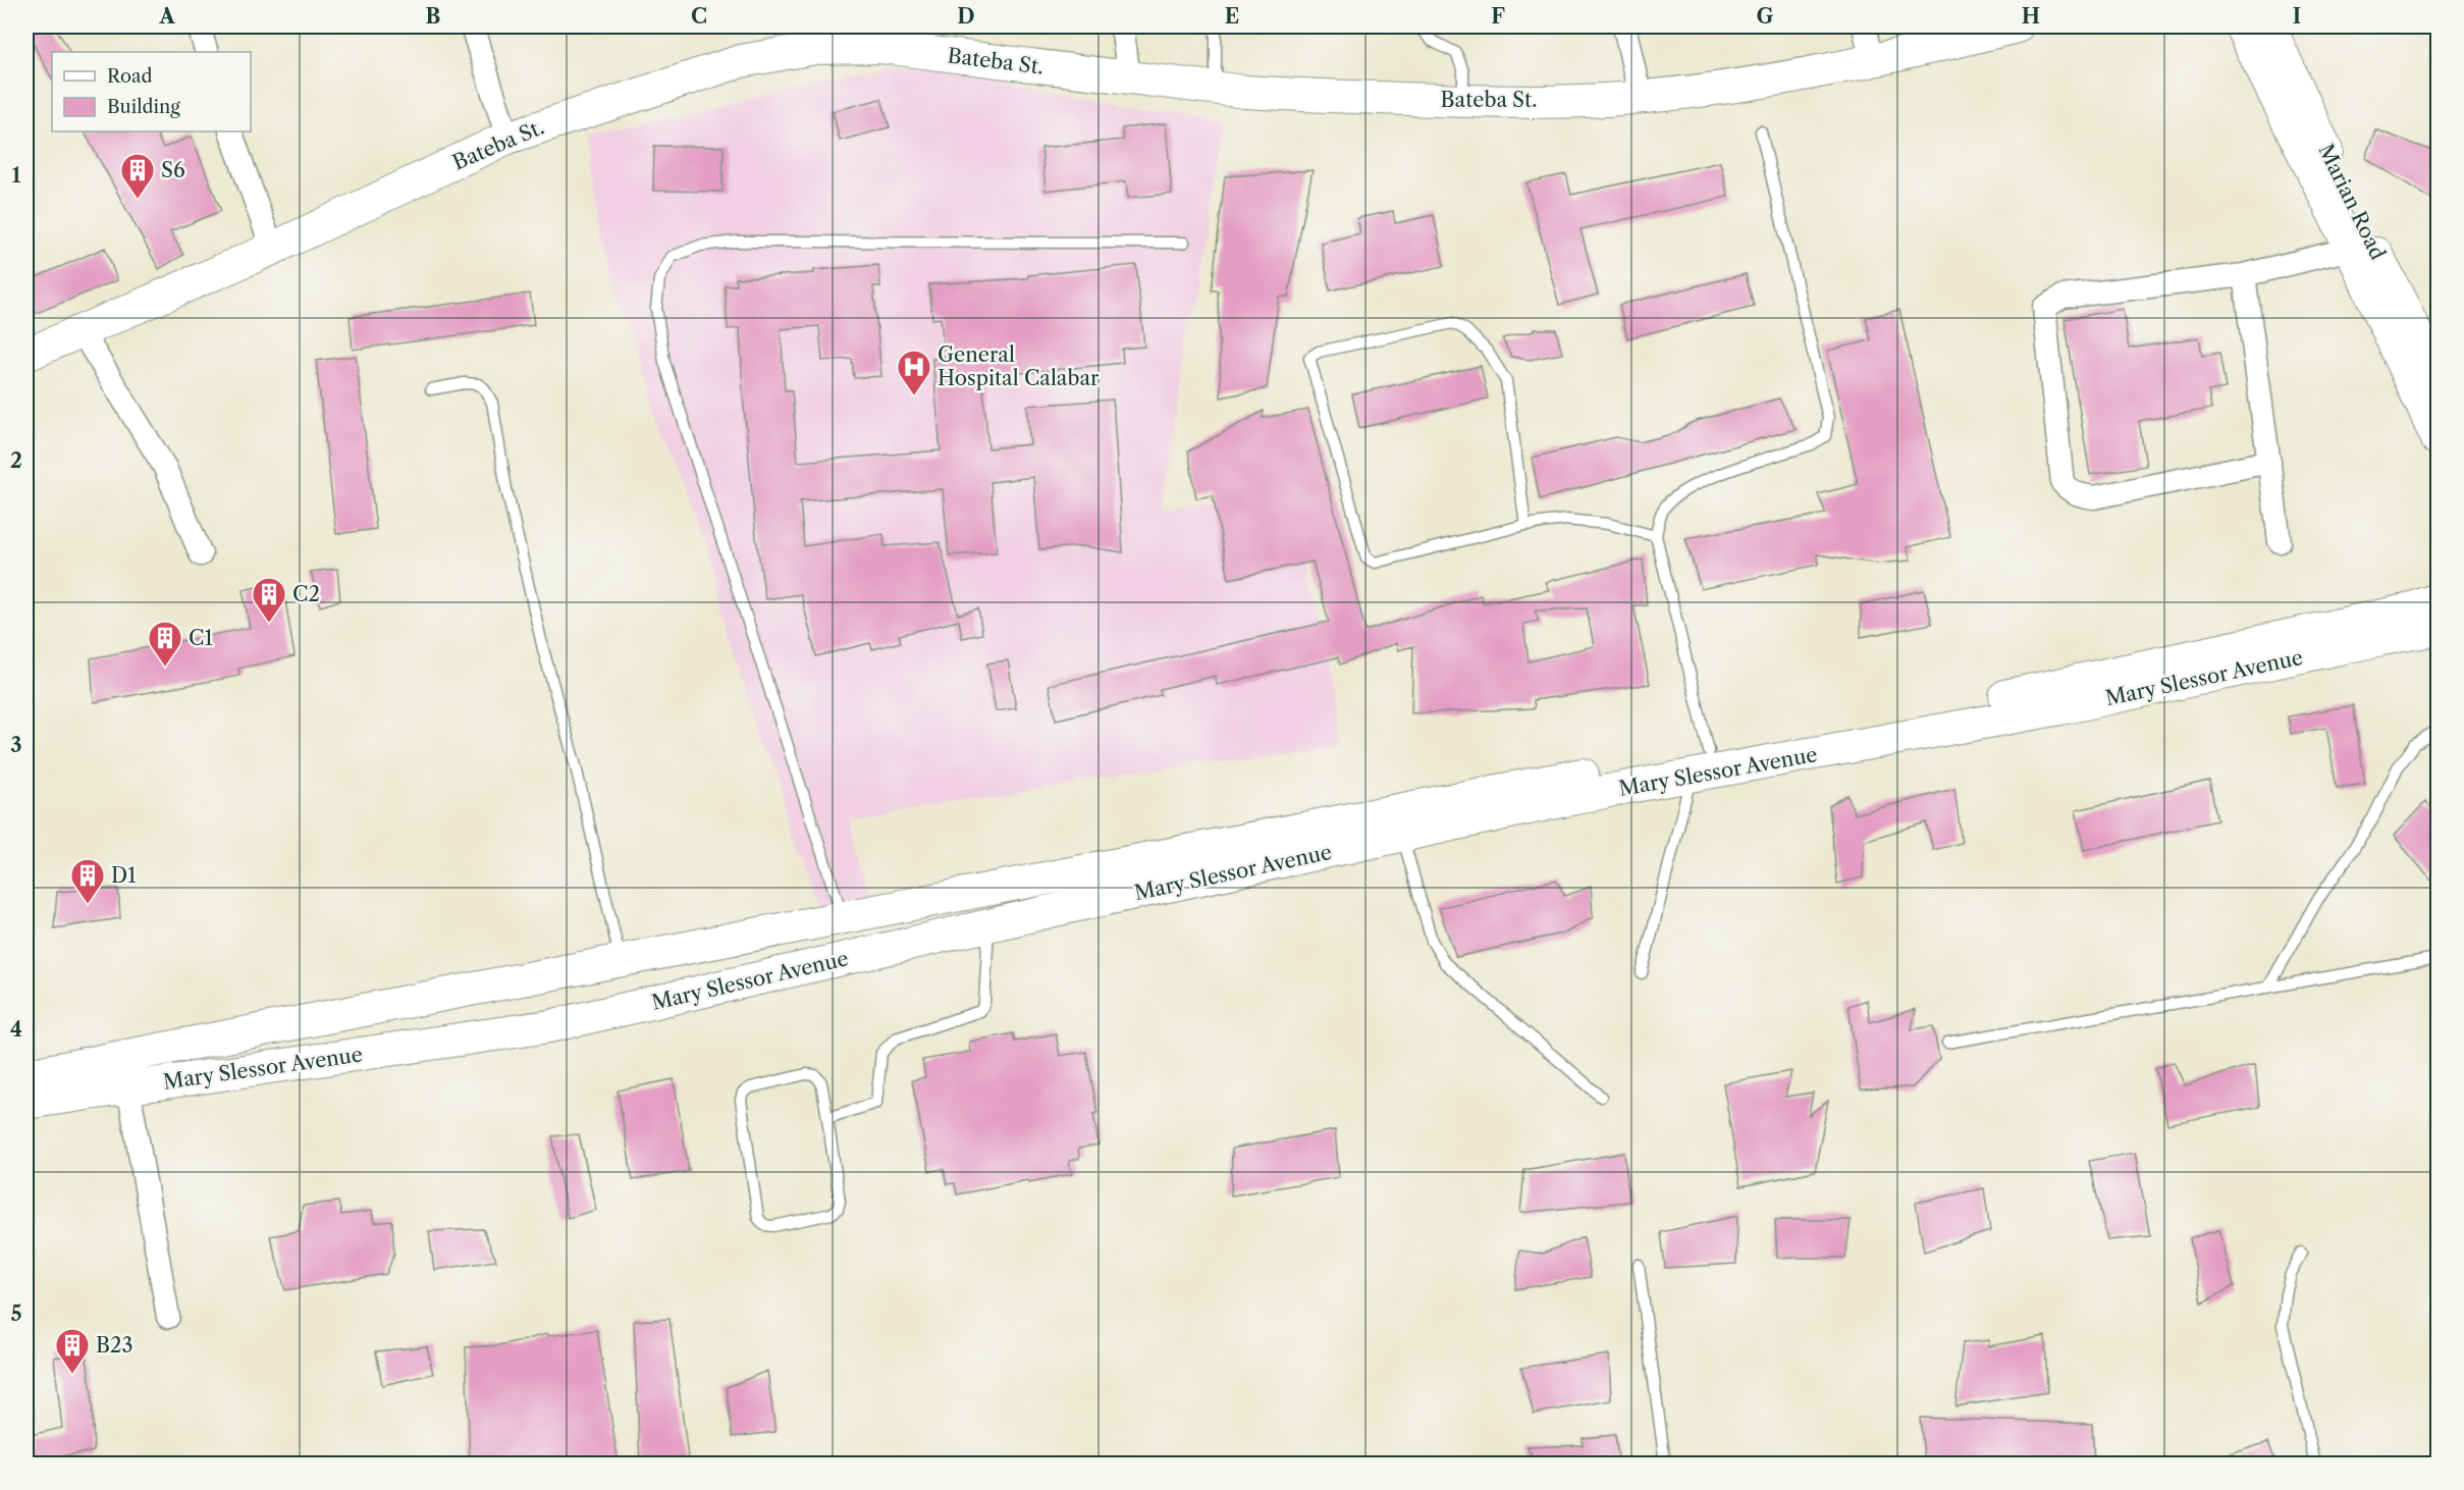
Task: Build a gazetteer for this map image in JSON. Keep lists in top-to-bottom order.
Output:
{
  "streets": {
    "main road": ["Bateba St.", "Marian Road", "Mary Slessor Avenue"]
  },
  "places": {
    "building": [
      "S6",
      "C2",
      "C1",
      "D1",
      "B23"
    ],
    "hospital": ["General Hospital Calabar"]
  },
  "legend": ["Road", "Building"],
  "grid": {
    "columns": [
      "A",
      "B",
      "C",
      "D",
      "E",
      "F",
      "G",
      "H",
      "I"
    ],
    "rows": [
      "1",
      "2",
      "3",
      "4",
      "5"
    ]
  }
}
